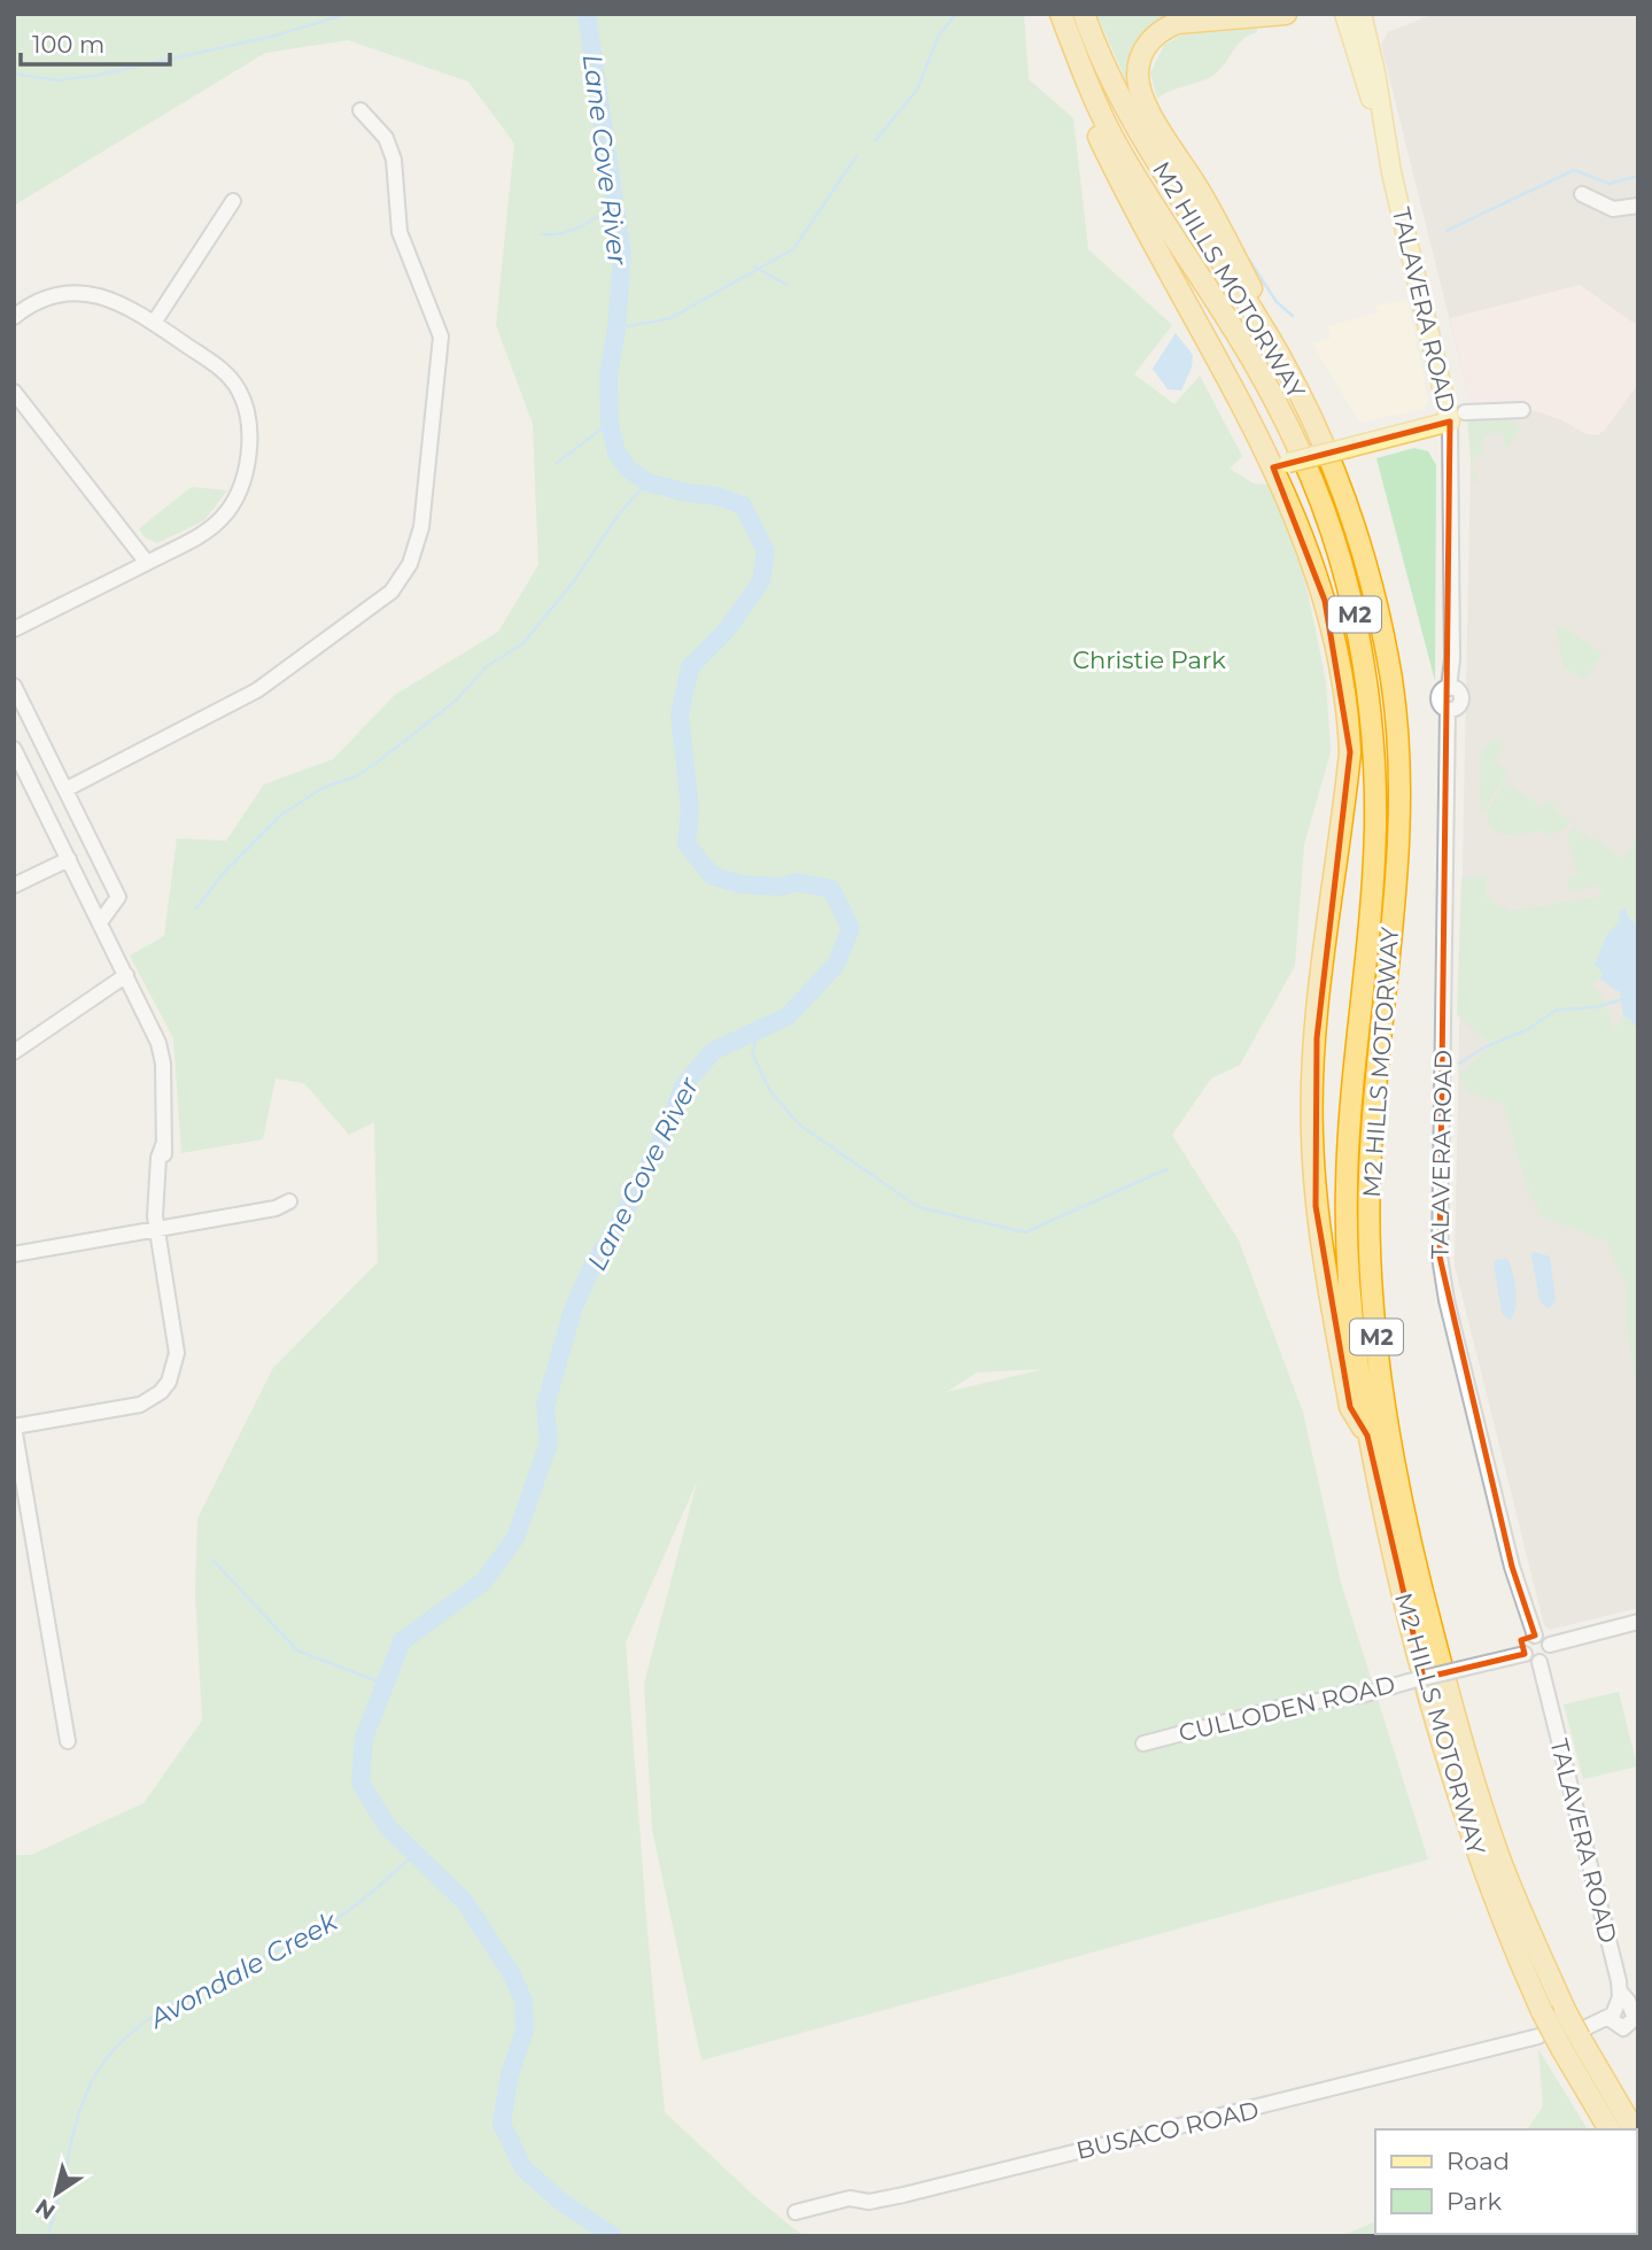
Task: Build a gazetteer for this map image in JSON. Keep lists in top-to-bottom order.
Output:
{
  "streets": {
    "highway": ["M2 HILLS MOTORWAY", "M2"],
    "main road": ["TALAVERA ROAD"],
    "street": ["CULLODEN ROAD", "BUSACO ROAD"]
  },
  "crossings": [
    ["M2 HILLS MOTORWAY", "M2"],
    ["TALAVERA ROAD", "CULLODEN ROAD"]
  ],
  "water": ["Lane Cove River", "Avondale Creek"],
  "parks": ["Christie Park"],
  "legend": ["Road", "Park"],
  "scale_bar": "100 m",
  "north": "bottom left"
}
